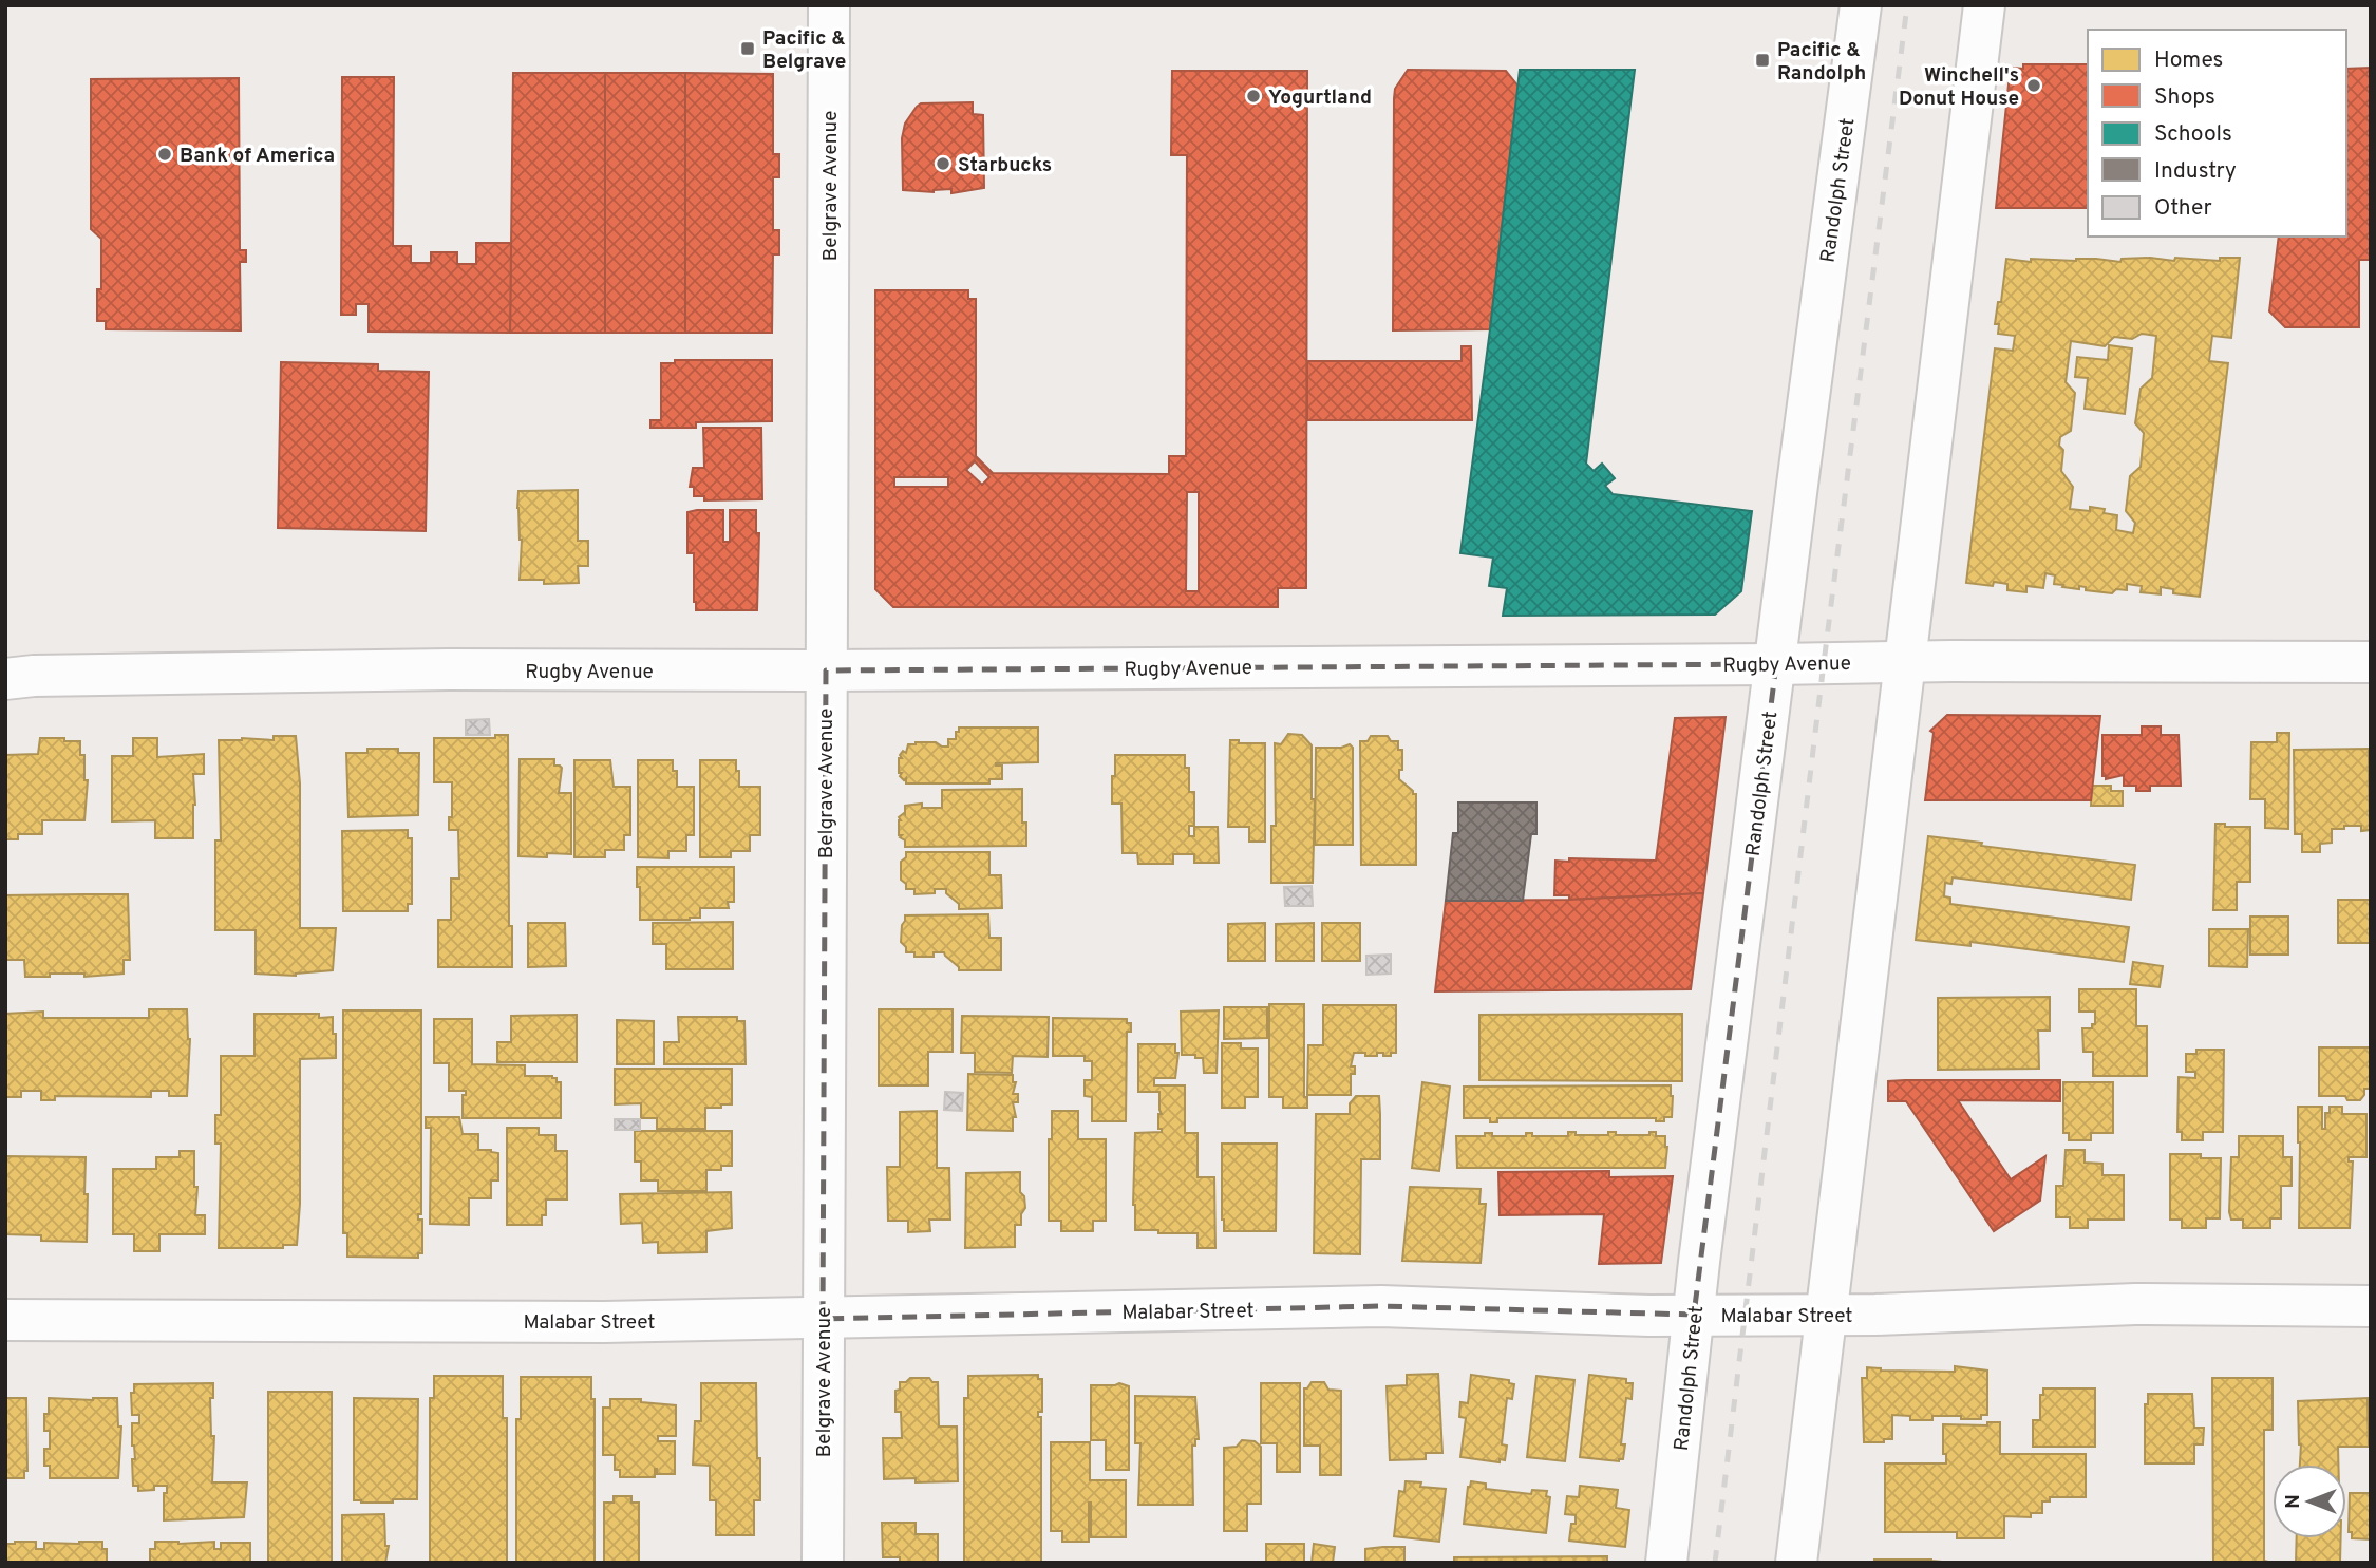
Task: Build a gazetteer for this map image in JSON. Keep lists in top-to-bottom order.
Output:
{
  "streets": {
    "street": [
      "Belgrave Avenue",
      "Randolph Street",
      "Rugby Avenue",
      "Malabar Street"
    ]
  },
  "crossings": [
    ["Belgrave Avenue", "Rugby Avenue"],
    ["Belgrave Avenue", "Malabar Street"],
    ["Randolph Street", "Rugby Avenue"],
    ["Randolph Street", "Malabar Street"]
  ],
  "places": {
    "transit": ["Pacific & Belgrave", "Pacific & Randolph"],
    "other": [
      "Winchell's Donut House",
      "Yogurtland",
      "Bank of America",
      "Starbucks"
    ]
  },
  "legend": [
    "Homes",
    "Shops",
    "Schools",
    "Industry",
    "Other"
  ],
  "north": "left"
}
